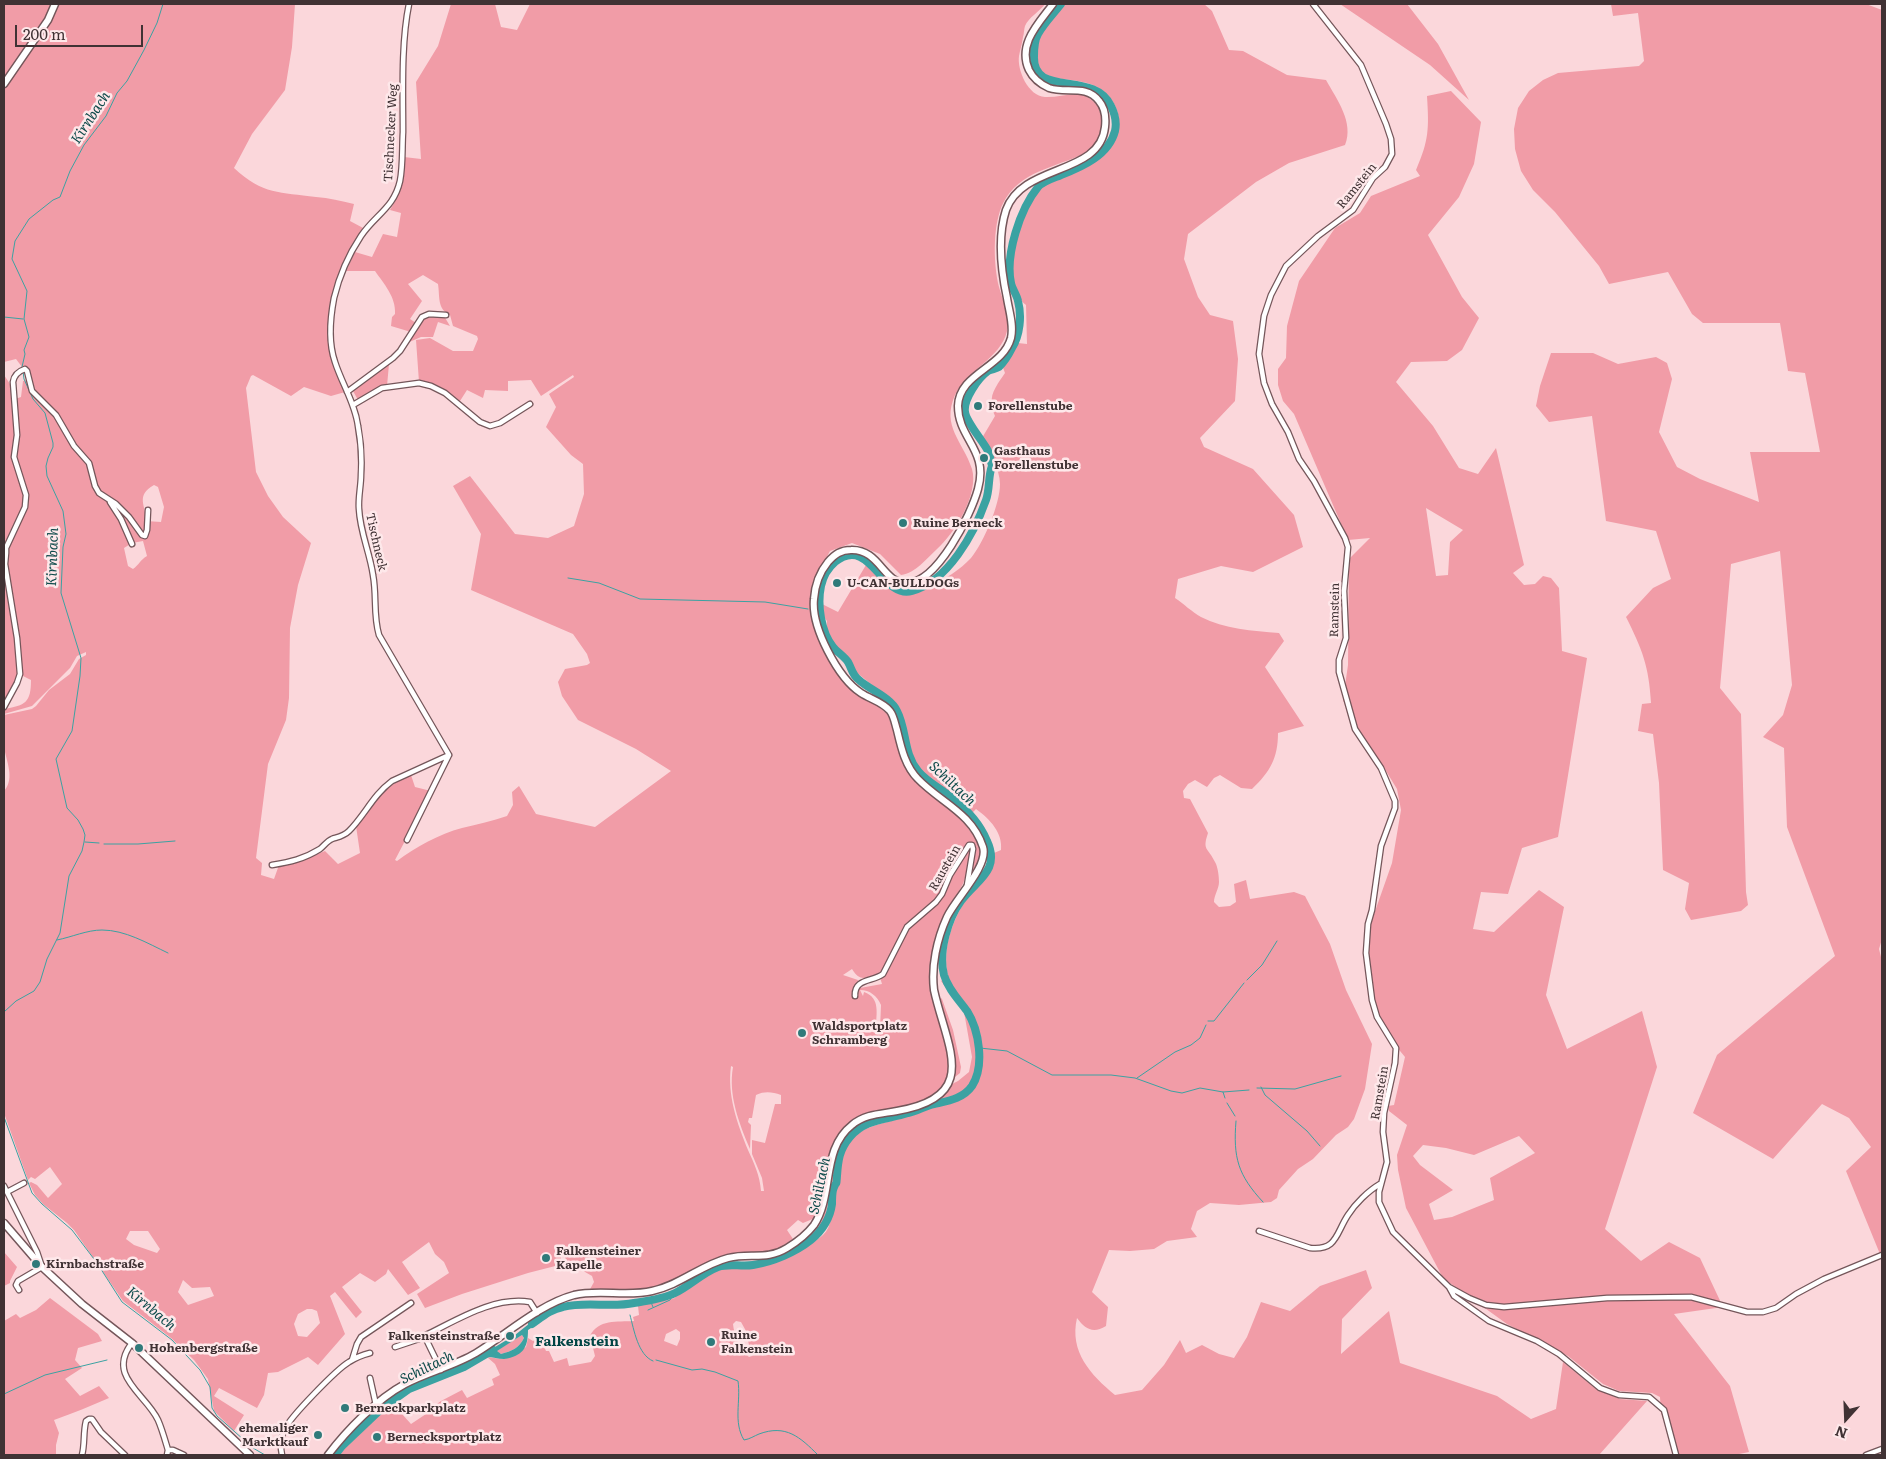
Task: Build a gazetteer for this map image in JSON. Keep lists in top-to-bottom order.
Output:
{
  "streets": {
    "street": [
      "Tischnecker Weg",
      "Ramstein",
      "Tischneck",
      "Raustein"
    ]
  },
  "crossings": [
    ["Tischnecker Weg", "Tischneck"]
  ],
  "districts": ["Falkenstein"],
  "water": ["Kirnbach", "Schiltach"],
  "places": [
    "Forellenstube",
    "Gasthaus Forellenstube",
    "Ruine Berneck",
    "U-CAN-BULLDOGs",
    "Waldsportplatz Schramberg",
    "Falkensteiner Kapelle",
    "Kirnbachstraße",
    "Falkensteinstraße",
    "Ruine Falkenstein",
    "Hohenbergstraße",
    "Berneckparkplatz",
    "ehemaliger Marktkauf",
    "Bernecksportplatz"
  ],
  "scale_bar": "200 m",
  "north": "bottom"
}
